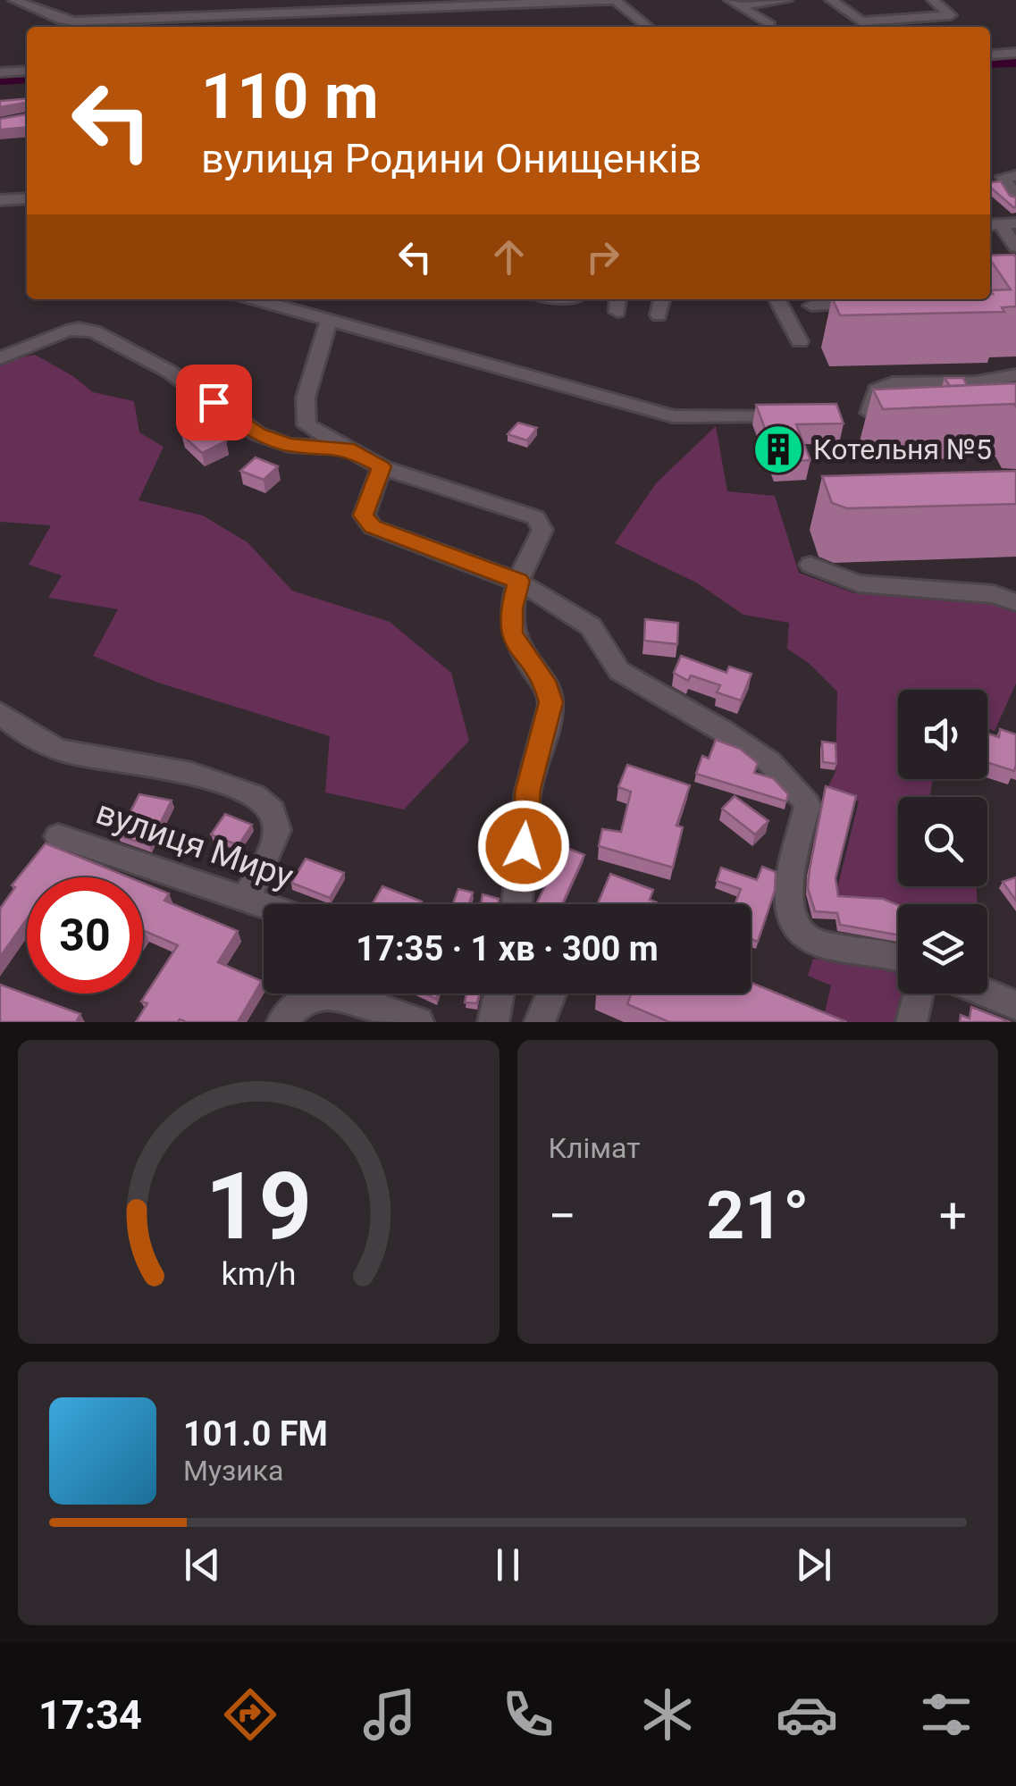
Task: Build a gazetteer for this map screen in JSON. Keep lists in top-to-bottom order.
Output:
{
  "streets": {
    "street": ["вулиця Миру"]
  },
  "places": {
    "building": ["Котельня №5"]
  },
  "page": {
    "turn": ["110 m", "вулиця Родини Онищенків"],
    "limit": "30",
    "trip": "17:35 · 1 хв · 300 m",
    "tile": "Клімат",
    "heat": ["−", "21°", "+"],
    "song": ["101.0 FM", "Музика"],
    "tabs": "17:34",
    "gauge": ["19", "km/h"]
  }
}
